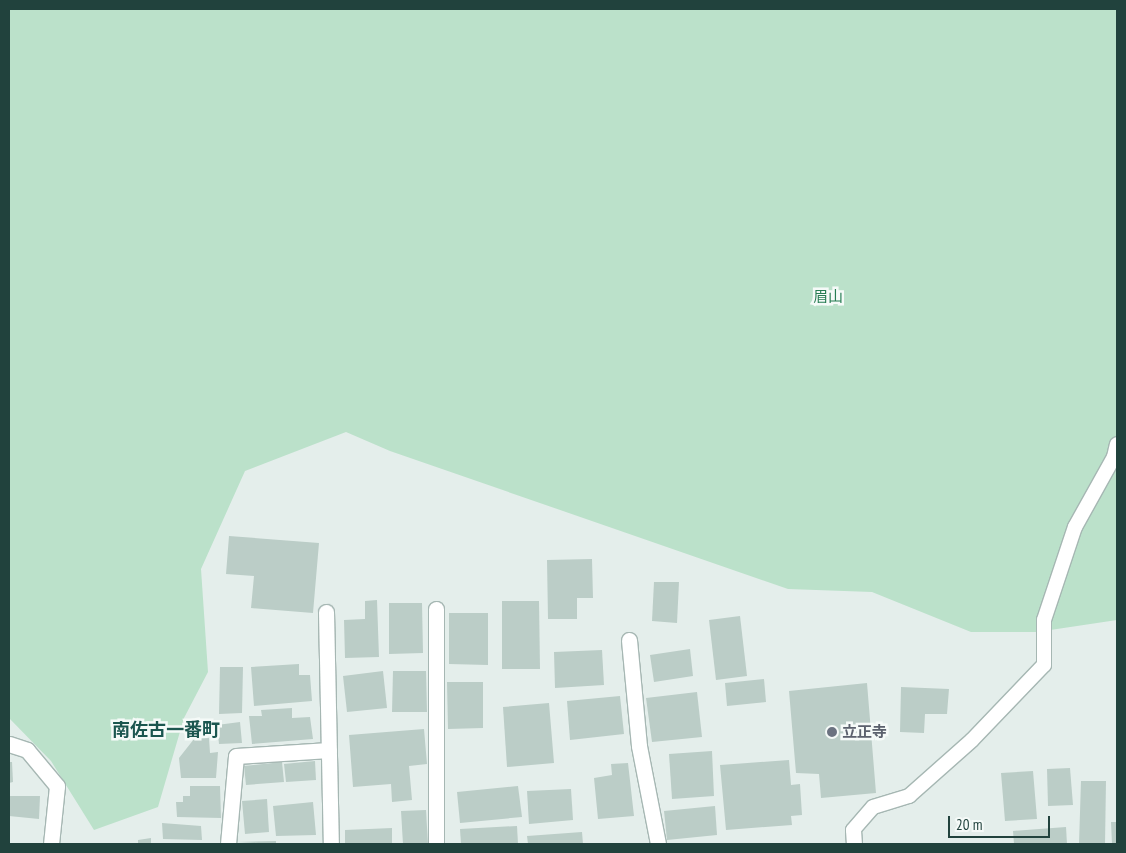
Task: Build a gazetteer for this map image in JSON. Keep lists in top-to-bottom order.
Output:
{
  "districts": ["南佐古一番町"],
  "parks": ["眉山"],
  "places": ["立正寺"],
  "scale_bar": "20 m"
}
